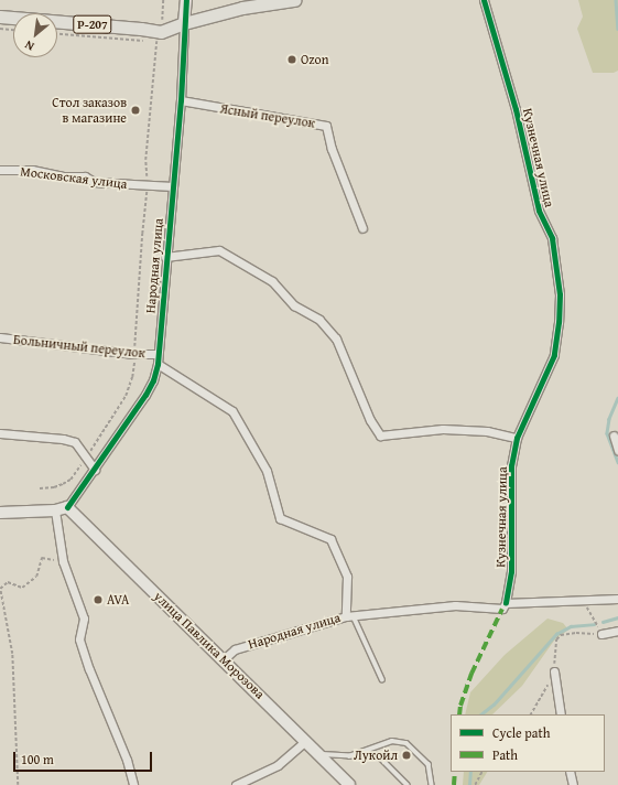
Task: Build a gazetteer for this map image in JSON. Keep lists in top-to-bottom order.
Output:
{
  "streets": {
    "main road": ["Р-207"],
    "street": [
      "Ясный переулок",
      "Кузнечная улица",
      "Московская улица",
      "Народная улица",
      "Больничный переулок",
      "улица Павлика Морозова"
    ]
  },
  "crossings": [
    ["Р-207", "Народная улица"],
    ["Ясный переулок", "Народная улица"],
    ["Московская улица", "Народная улица"],
    ["Народная улица", "Больничный переулок"],
    ["Народная улица", "улица Павлика Морозова"]
  ],
  "places": [
    "Ozon",
    "Стол заказов в магазине",
    "AVA",
    "Лукойл"
  ],
  "legend": ["Cycle path", "Path"],
  "scale_bar": "100 m",
  "north": "bottom left"
}
